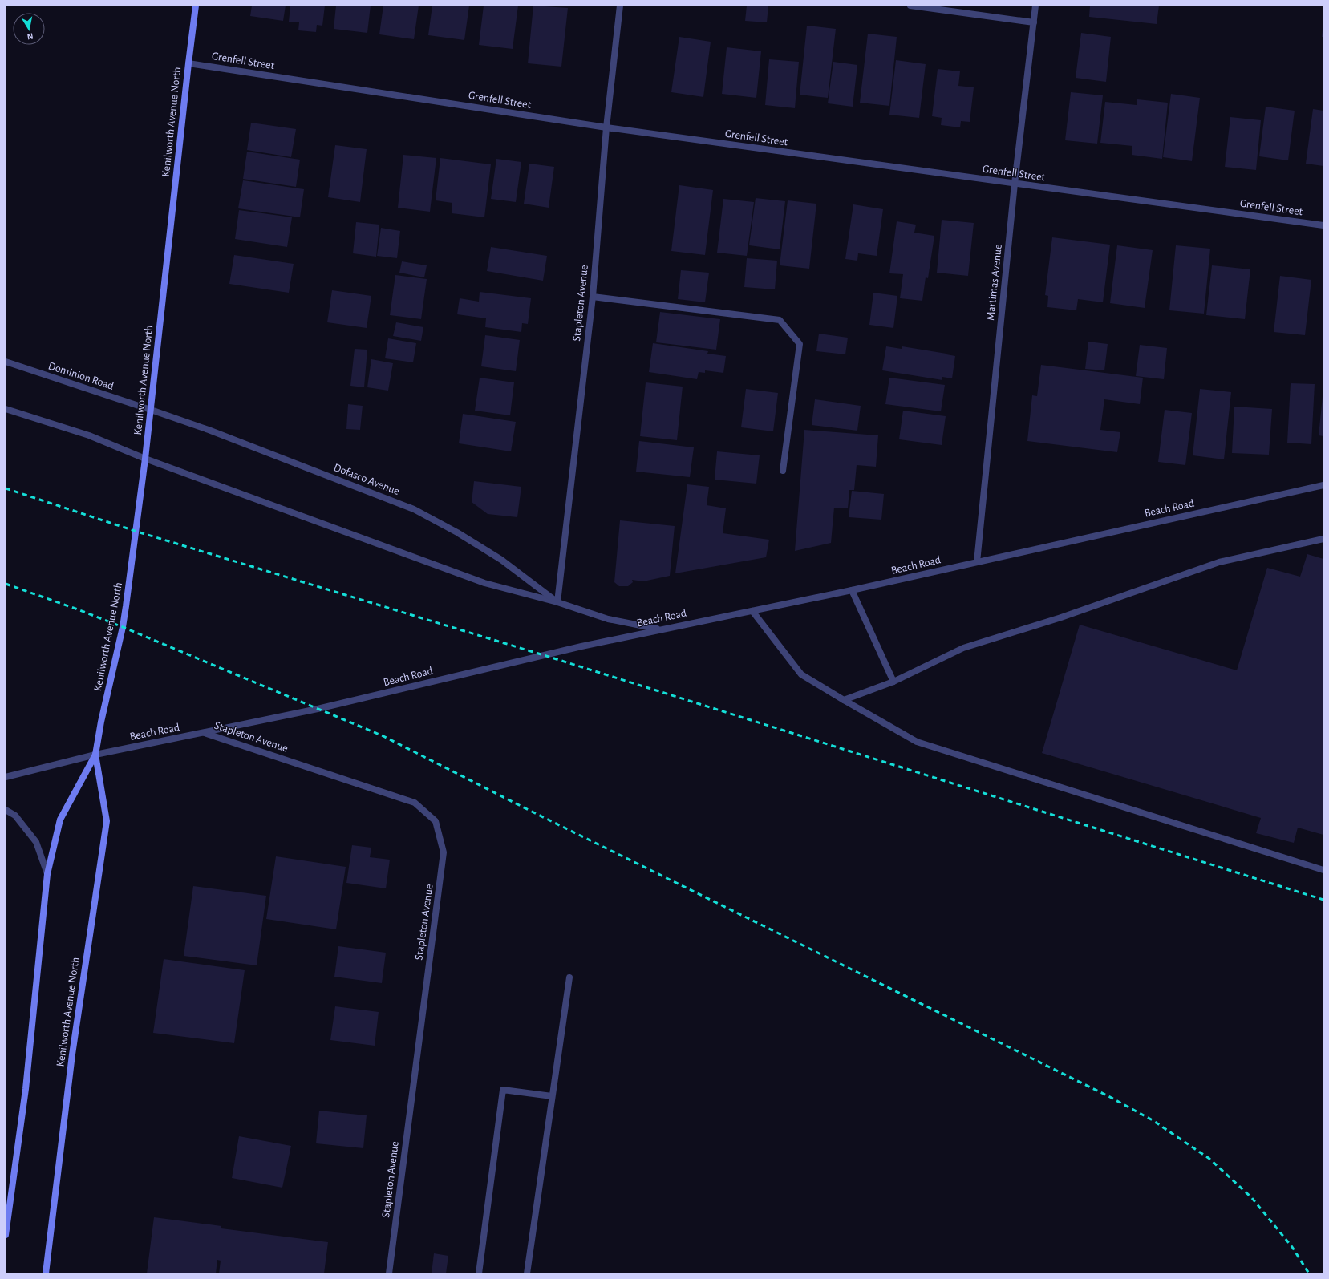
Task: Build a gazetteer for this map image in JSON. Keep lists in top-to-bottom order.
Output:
{
  "streets": {
    "main road": ["Kenilworth Avenue North"],
    "street": [
      "Grenfell Street",
      "Martimas Avenue",
      "Stapleton Avenue",
      "Dominion Road",
      "Dofasco Avenue",
      "Beach Road"
    ]
  },
  "crossings": [
    ["Grenfell Street", "Kenilworth Avenue North"],
    ["Grenfell Street", "Martimas Avenue"],
    ["Grenfell Street", "Stapleton Avenue"],
    ["Kenilworth Avenue North", "Dominion Road"],
    ["Kenilworth Avenue North", "Dofasco Avenue"],
    ["Kenilworth Avenue North", "Beach Road"],
    ["Martimas Avenue", "Beach Road"],
    ["Stapleton Avenue", "Dofasco Avenue"],
    ["Stapleton Avenue", "Beach Road"],
    ["Dominion Road", "Dofasco Avenue"],
    ["Dofasco Avenue", "Beach Road"]
  ],
  "north": "bottom"
}
